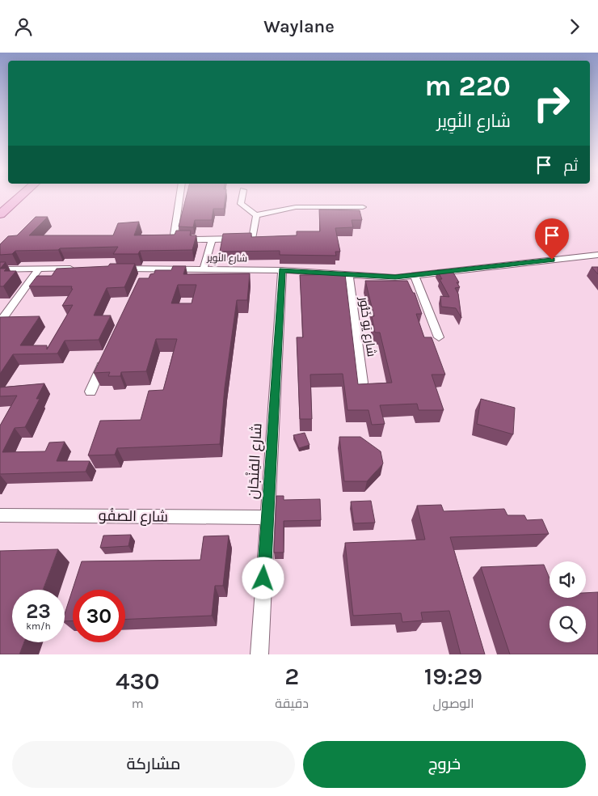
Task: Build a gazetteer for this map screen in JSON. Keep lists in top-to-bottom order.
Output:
{
  "streets": {
    "street": [
      "شارع النُوِير",
      "شارع يَو خَنُّور",
      "شارع الفِنْجَان",
      "شارع الصفُو"
    ]
  },
  "crossings": [
    ["شارع النُوِير", "شارع يَو خَنُّور"],
    ["شارع النُوِير", "شارع الفِنْجَان"],
    ["شارع الفِنْجَان", "شارع الصفُو"]
  ],
  "page": {
    "header": "Waylane",
    "turn": ["220 m", "شارع النُوِير"],
    "then": "ثم",
    "speed": "23 km/h",
    "limit": "30",
    "eta": [
      "19:29",
      "الوصول",
      "2",
      "دقيقة",
      "430",
      "m"
    ],
    "buttons": ["خروج", "مشاركة"]
  }
}
